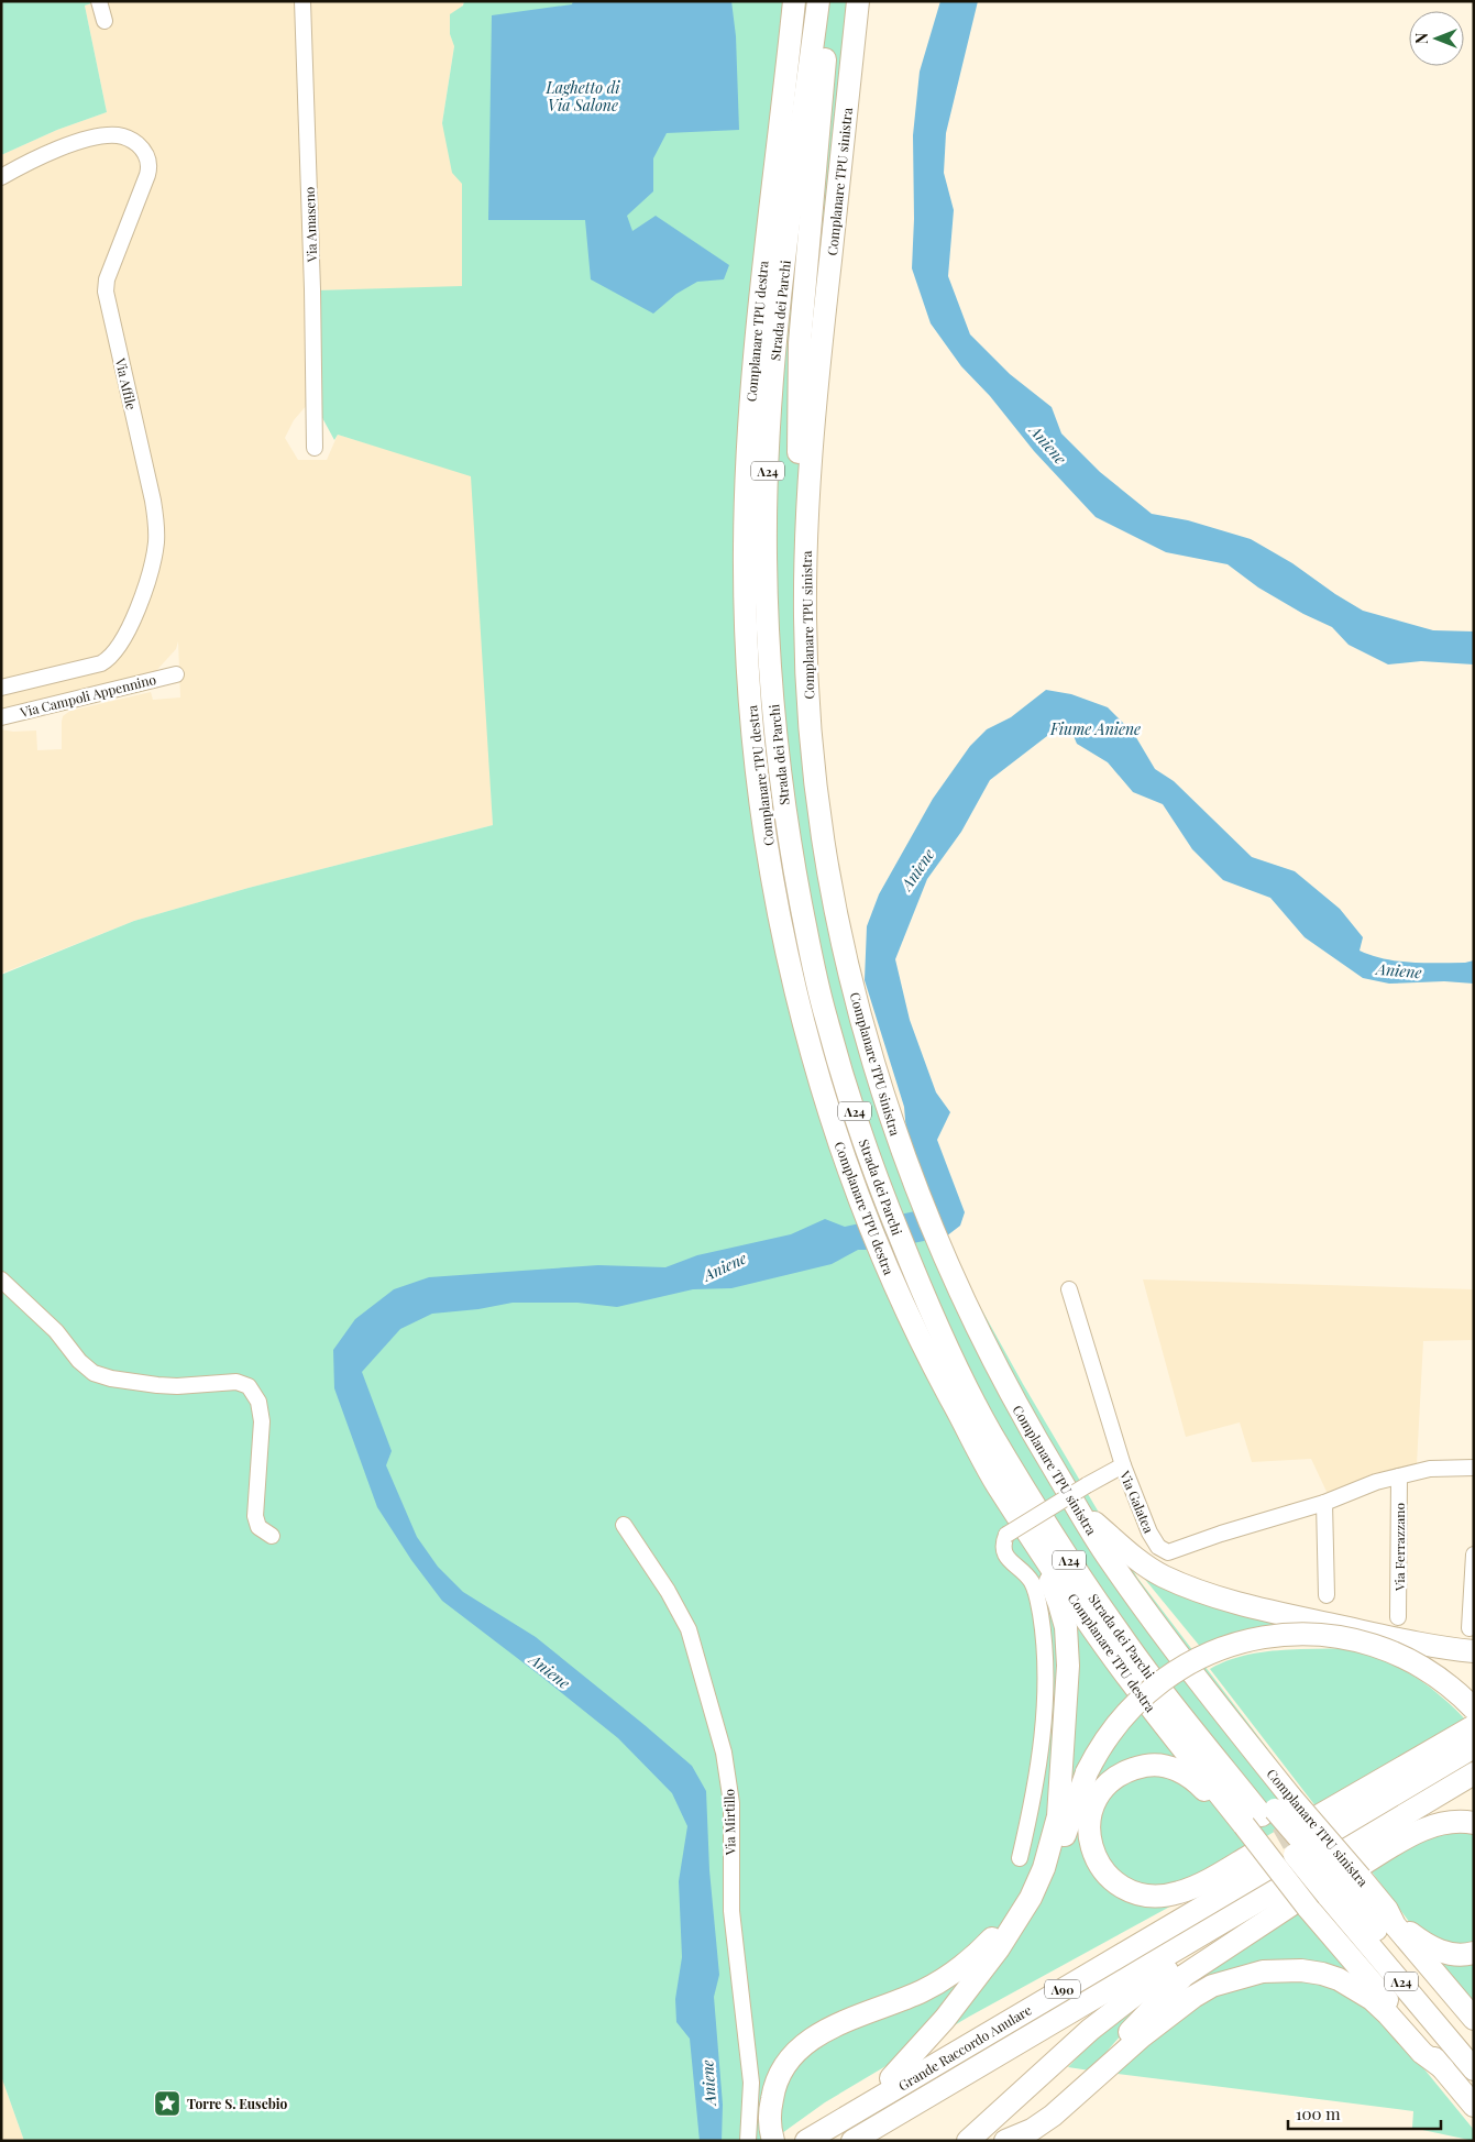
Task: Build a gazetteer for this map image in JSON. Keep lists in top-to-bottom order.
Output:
{
  "streets": {
    "highway": [
      "Complanare TPU sinistra",
      "Strada dei Parchi",
      "Complanare TPU destra",
      "A24",
      "A90",
      "Grande Raccordo Anulare"
    ],
    "street": [
      "Via Amaseno",
      "Via Affile",
      "Via Campoli Appennino",
      "Via Galatea",
      "Via Ferrazzano",
      "Via Mirtillo"
    ]
  },
  "crossings": [
    ["Complanare TPU sinistra", "Strada dei Parchi"],
    ["Complanare TPU sinistra", "Complanare TPU destra"],
    ["Complanare TPU sinistra", "Grande Raccordo Anulare"],
    ["Strada dei Parchi", "Complanare TPU destra"],
    ["Strada dei Parchi", "Grande Raccordo Anulare"],
    ["Complanare TPU destra", "Grande Raccordo Anulare"],
    ["Via Galatea", "Via Ferrazzano"]
  ],
  "water": ["Laghetto di Via Salone", "Aniene", "Fiume Aniene"],
  "places": {
    "place": ["Torre S. Eusebio"]
  },
  "scale_bar": "100 m",
  "north": "left"
}
